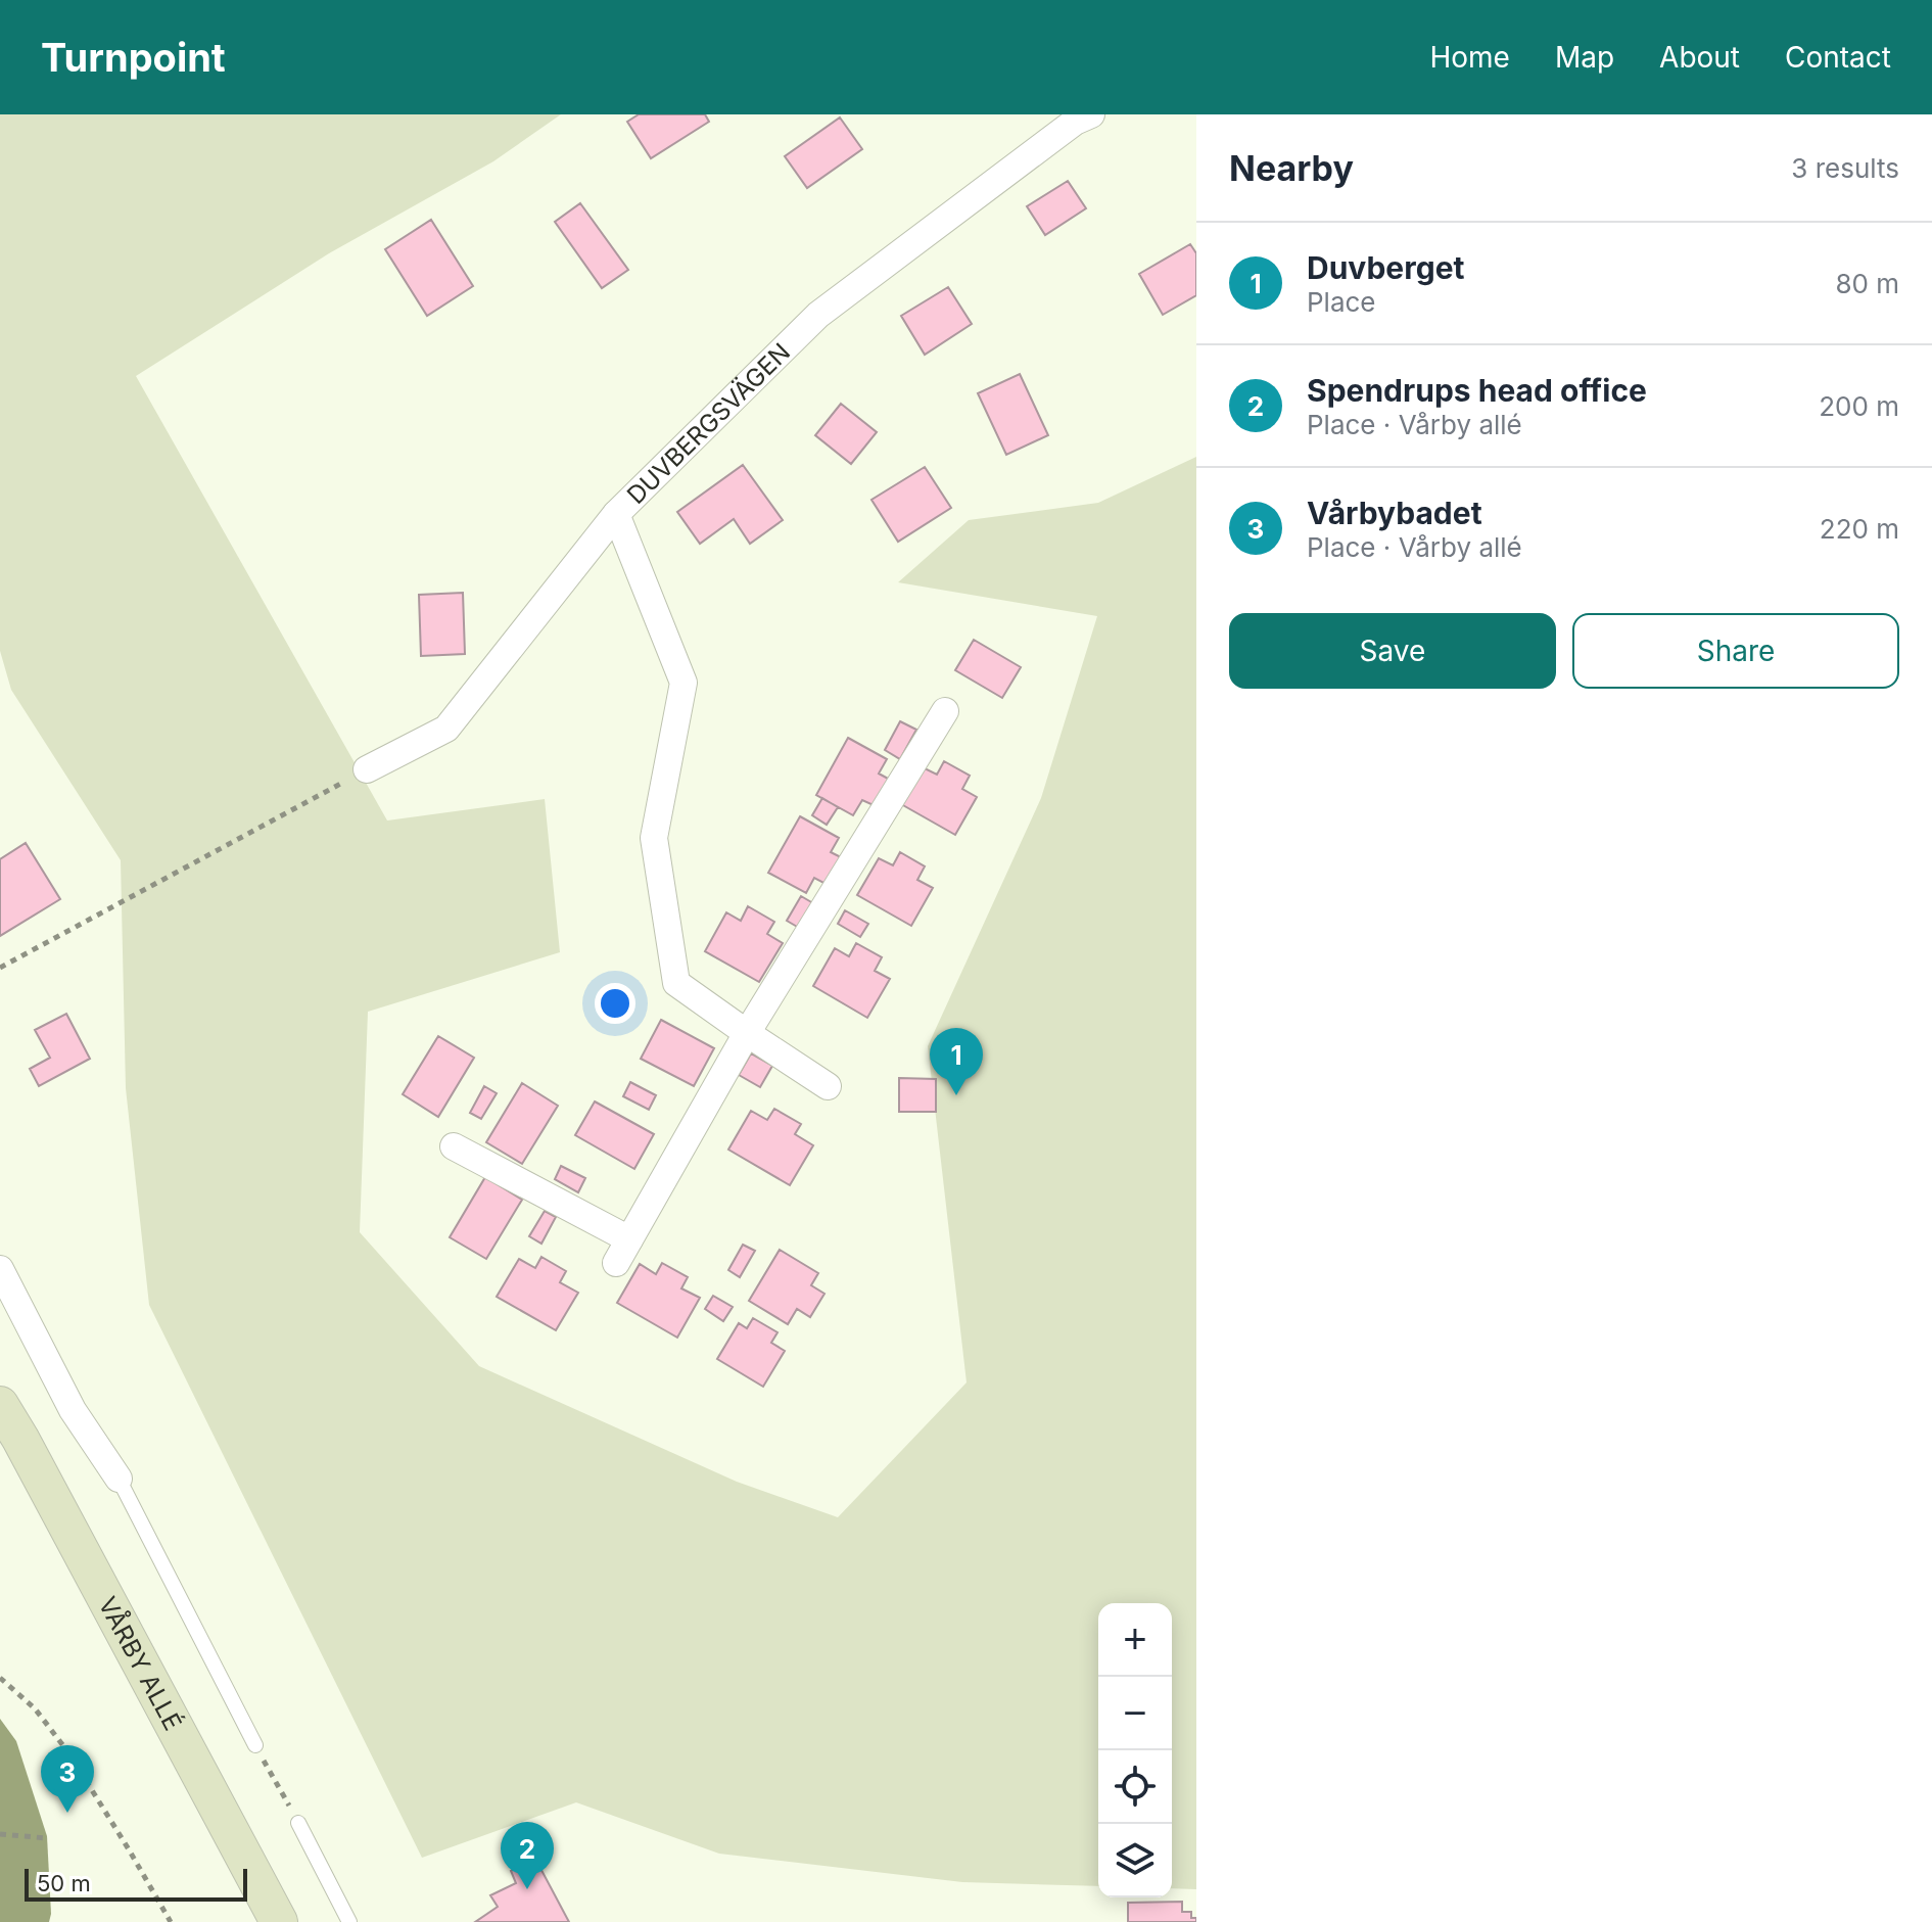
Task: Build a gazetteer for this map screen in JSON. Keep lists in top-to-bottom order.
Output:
{
  "streets": {
    "street": ["DUVBERGSVÄGEN", "VÅRBY ALLÉ"]
  },
  "scale_bar": "50 m",
  "page": {
    "header": "Turnpoint",
    "nav": [
      "Home",
      "Map",
      "About",
      "Contact"
    ],
    "heading": ["Nearby", "3 results"],
    "list": [
      {
        "mark": "1",
        "name": "Duvberget",
        "note": "Place",
        "value": "80 m"
      },
      {
        "mark": "2",
        "name": "Spendrups head office",
        "note": "Place · Vårby allé",
        "value": "200 m"
      },
      {
        "mark": "3",
        "name": "Vårbybadet",
        "note": "Place · Vårby allé",
        "value": "220 m"
      }
    ],
    "buttons": ["Save", "Share"],
    "pins": ["1", "3", "2"],
    "map_buttons": ["+", "−"],
    "scale": "50 m"
  }
}
